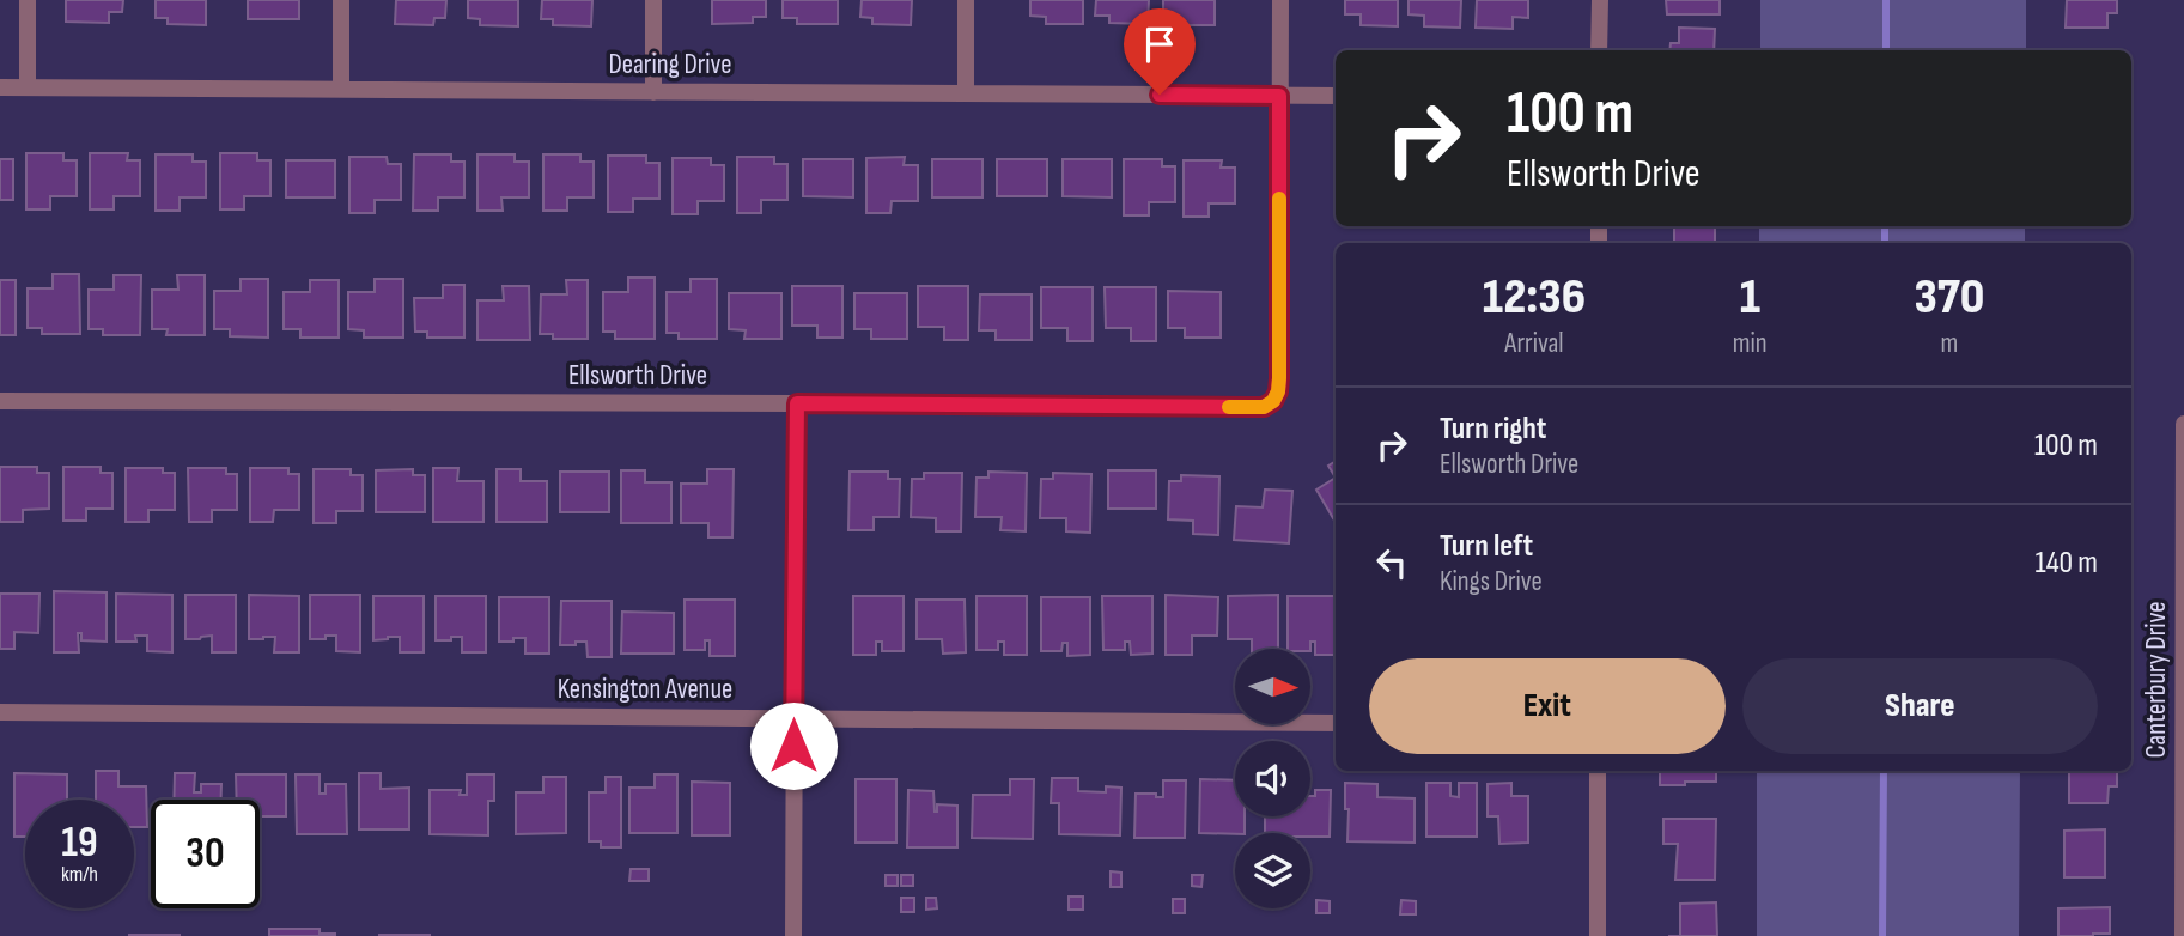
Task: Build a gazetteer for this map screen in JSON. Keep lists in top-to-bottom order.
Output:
{
  "streets": {
    "street": [
      "Dearing Drive",
      "Ellsworth Drive",
      "Canterbury Drive",
      "Kensington Avenue"
    ]
  },
  "crossings": [
    ["Dearing Drive", "Ellsworth Drive"]
  ],
  "north": "right",
  "page": {
    "turn": ["100 m", "Ellsworth Drive"],
    "eta": [
      "12:36",
      "Arrival",
      "1",
      "min",
      "370",
      "m"
    ],
    "list": [
      {
        "name": "Turn right",
        "note": "Ellsworth Drive",
        "value": "100 m"
      },
      {
        "name": "Turn left",
        "note": "Kings Drive",
        "value": "140 m"
      }
    ],
    "buttons": ["Exit", "Share"],
    "speed": "19 km/h",
    "limit": "30"
  }
}
